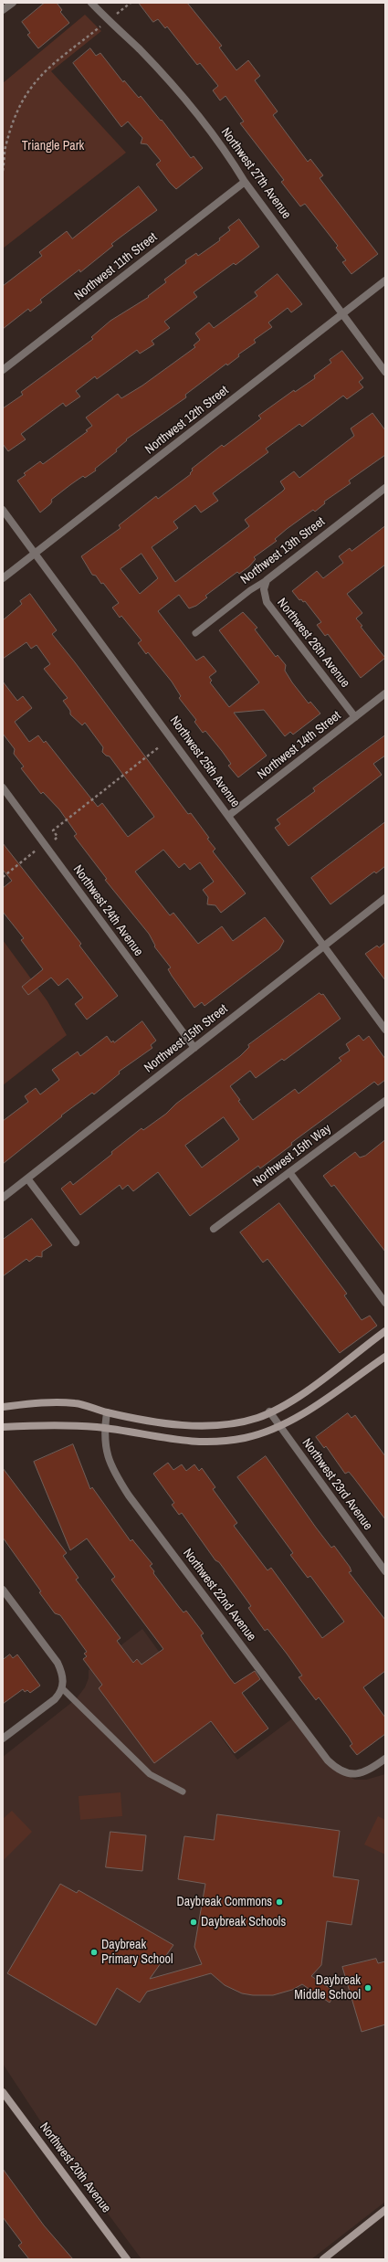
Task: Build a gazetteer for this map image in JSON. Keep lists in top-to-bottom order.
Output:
{
  "streets": {
    "street": [
      "Northwest 27th Avenue",
      "Northwest 11th Street",
      "Northwest 12th Street",
      "Northwest 13th Street",
      "Northwest 26th Avenue",
      "Northwest 14th Street",
      "Northwest 25th Avenue",
      "Northwest 24th Avenue",
      "Northwest 15th Street",
      "Northwest 15th Way",
      "Northwest 23rd Avenue",
      "Northwest 22nd Avenue",
      "Northwest 20th Avenue"
    ]
  },
  "crossings": [
    ["Northwest 27th Avenue", "Northwest 11th Street"],
    ["Northwest 27th Avenue", "Northwest 12th Street"],
    ["Northwest 12th Street", "Northwest 25th Avenue"],
    ["Northwest 13th Street", "Northwest 26th Avenue"],
    ["Northwest 26th Avenue", "Northwest 14th Street"],
    ["Northwest 14th Street", "Northwest 25th Avenue"],
    ["Northwest 25th Avenue", "Northwest 15th Street"],
    ["Northwest 24th Avenue", "Northwest 15th Street"]
  ],
  "parks": ["Triangle Park"],
  "places": [
    "Daybreak Commons",
    "Daybreak Schools",
    "Daybreak Primary School",
    "Daybreak Middle School"
  ]
}
